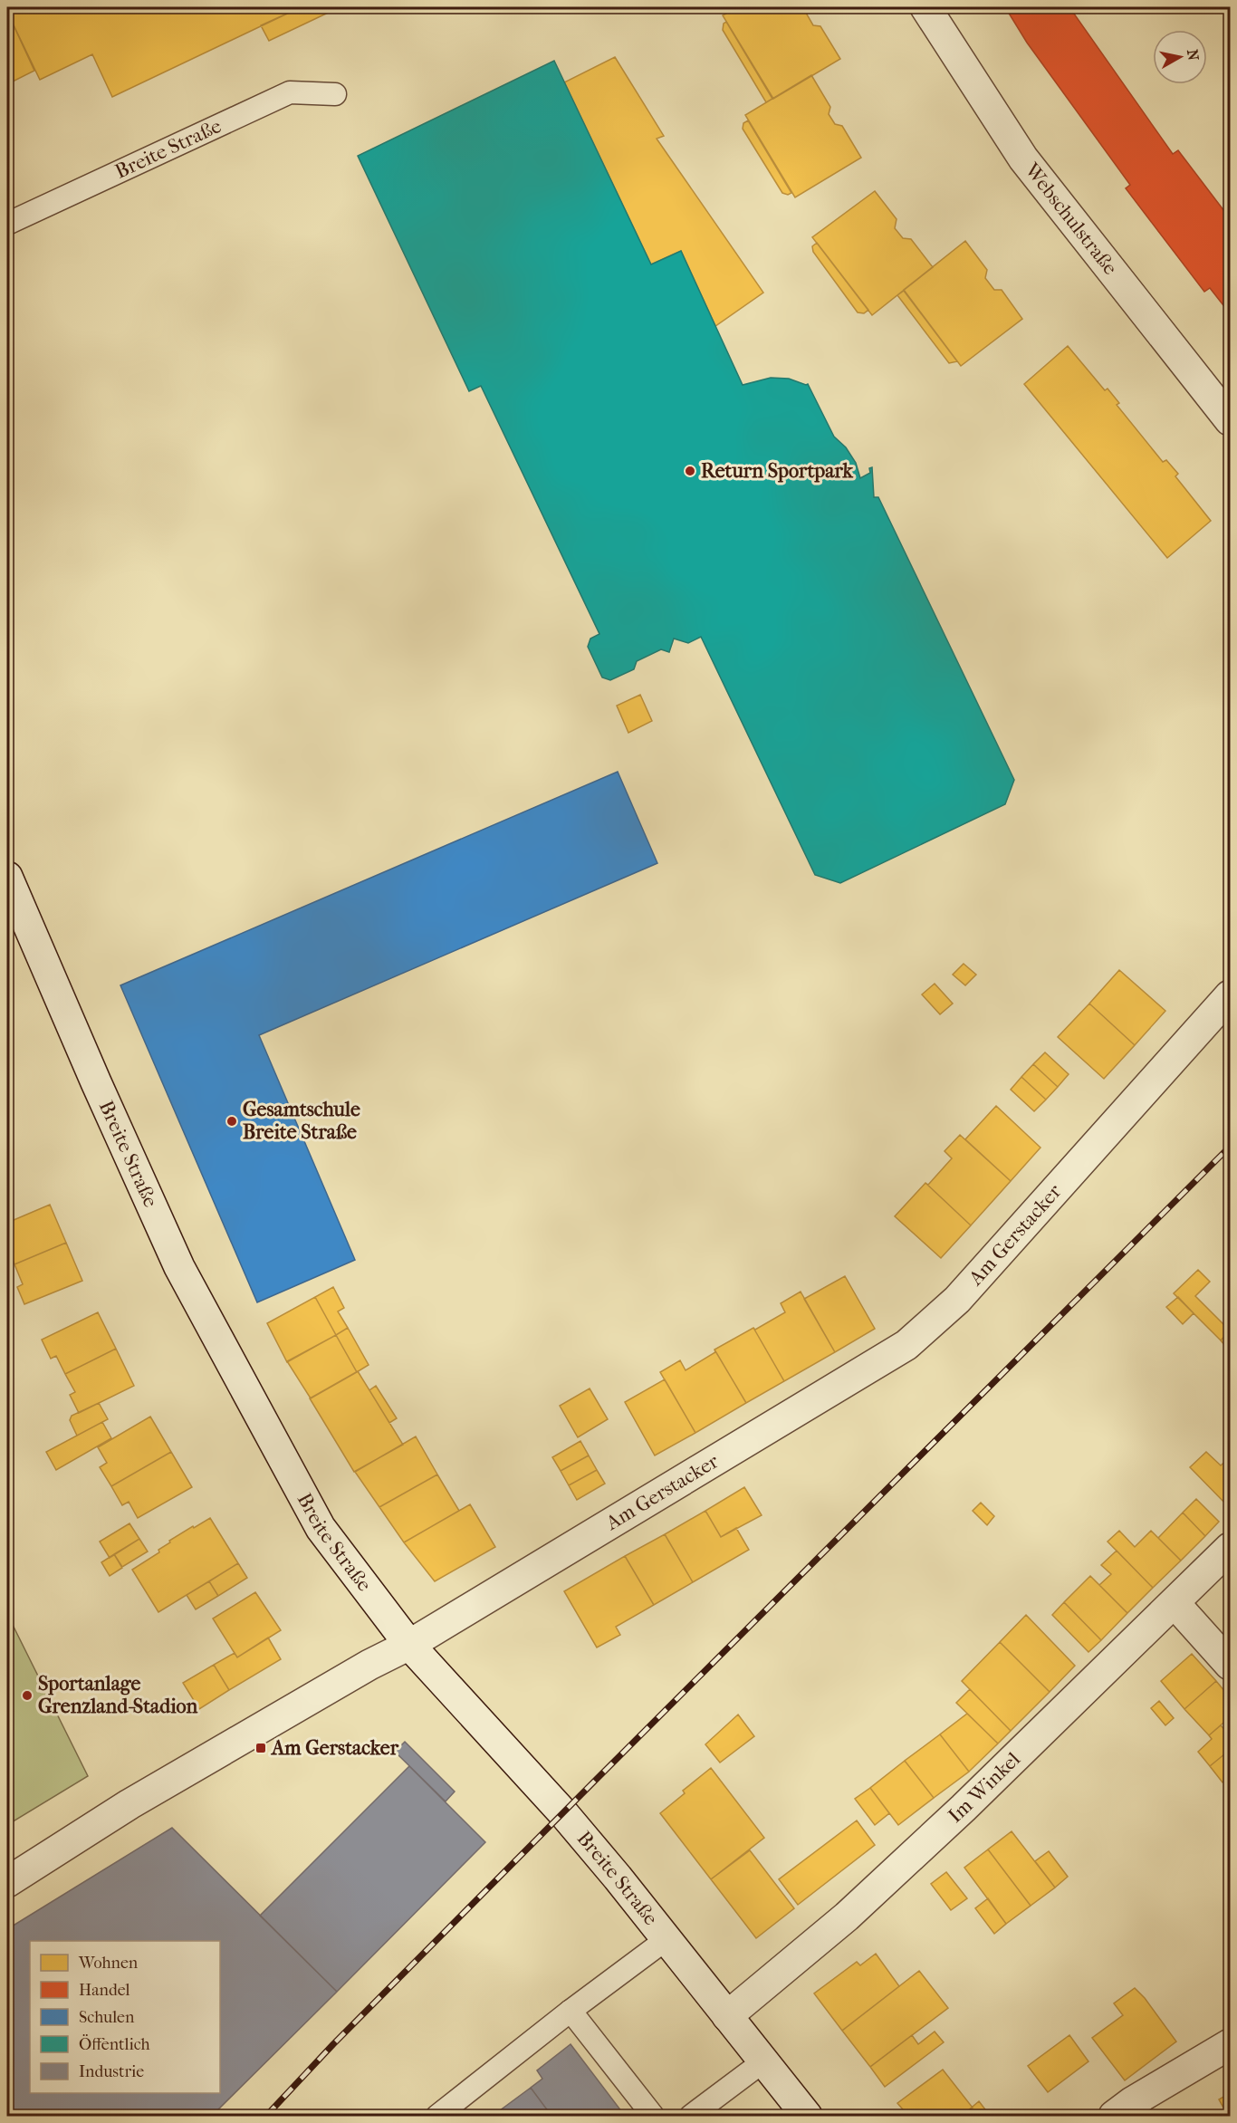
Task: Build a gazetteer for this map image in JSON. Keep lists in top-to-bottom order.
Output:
{
  "streets": {
    "street": [
      "Breite Straße",
      "Webschulstraße",
      "Am Gerstacker",
      "Im Winkel"
    ]
  },
  "crossings": [
    ["Breite Straße", "Am Gerstacker"],
    ["Breite Straße", "Im Winkel"]
  ],
  "places": {
    "other": ["Return Sportpark", "Gesamtschule Breite Straße", "Sportanlage Grenzland-Stadion"],
    "transit": ["Am Gerstacker"]
  },
  "legend": [
    "Wohnen",
    "Handel",
    "Schulen",
    "Öffentlich",
    "Industrie"
  ],
  "north": "right"
}
